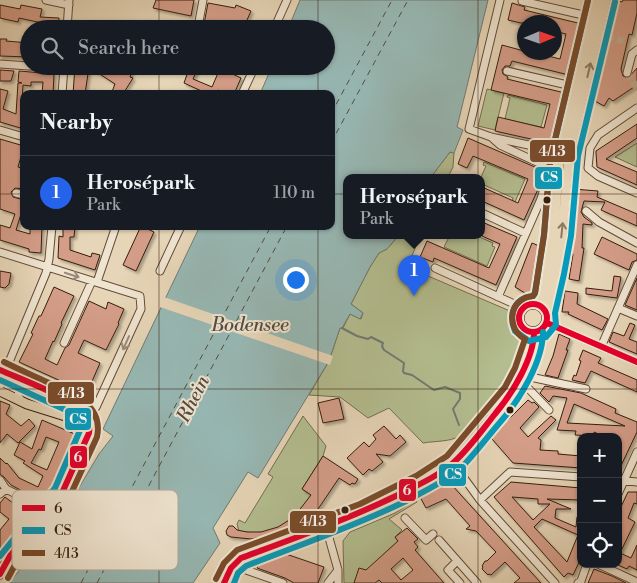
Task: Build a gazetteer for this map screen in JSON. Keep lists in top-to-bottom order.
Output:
{
  "water": ["Bodensee", "Rhein"],
  "lines": ["transit line CS", "transit line 4/13", "transit line 6"],
  "legend": ["6", "CS", "4/13"],
  "north": "right",
  "page": {
    "search": "Search here",
    "heading": "Nearby",
    "list": [
      {
        "mark": "1",
        "name": "Herosépark",
        "note": "Park",
        "value": "110 m"
      }
    ],
    "popup": ["Herosépark", "Park"],
    "pins": "1",
    "map_buttons": ["+", "−"]
  }
}
